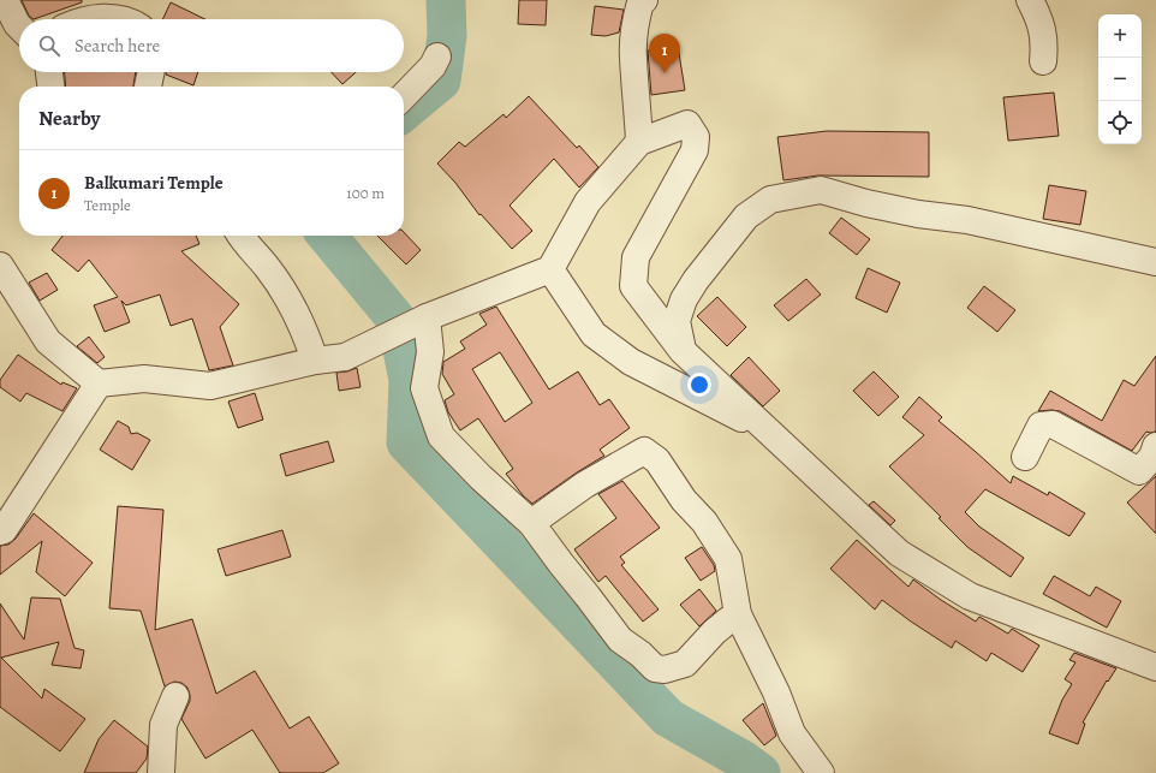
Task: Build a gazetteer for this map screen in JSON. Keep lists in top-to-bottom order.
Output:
{
  "page": {
    "map_buttons": ["+", "−"],
    "search": "Search here",
    "pins": "1",
    "heading": "Nearby",
    "list": [
      {
        "mark": "1",
        "name": "Balkumari Temple",
        "note": "Temple",
        "value": "100 m"
      }
    ]
  }
}
